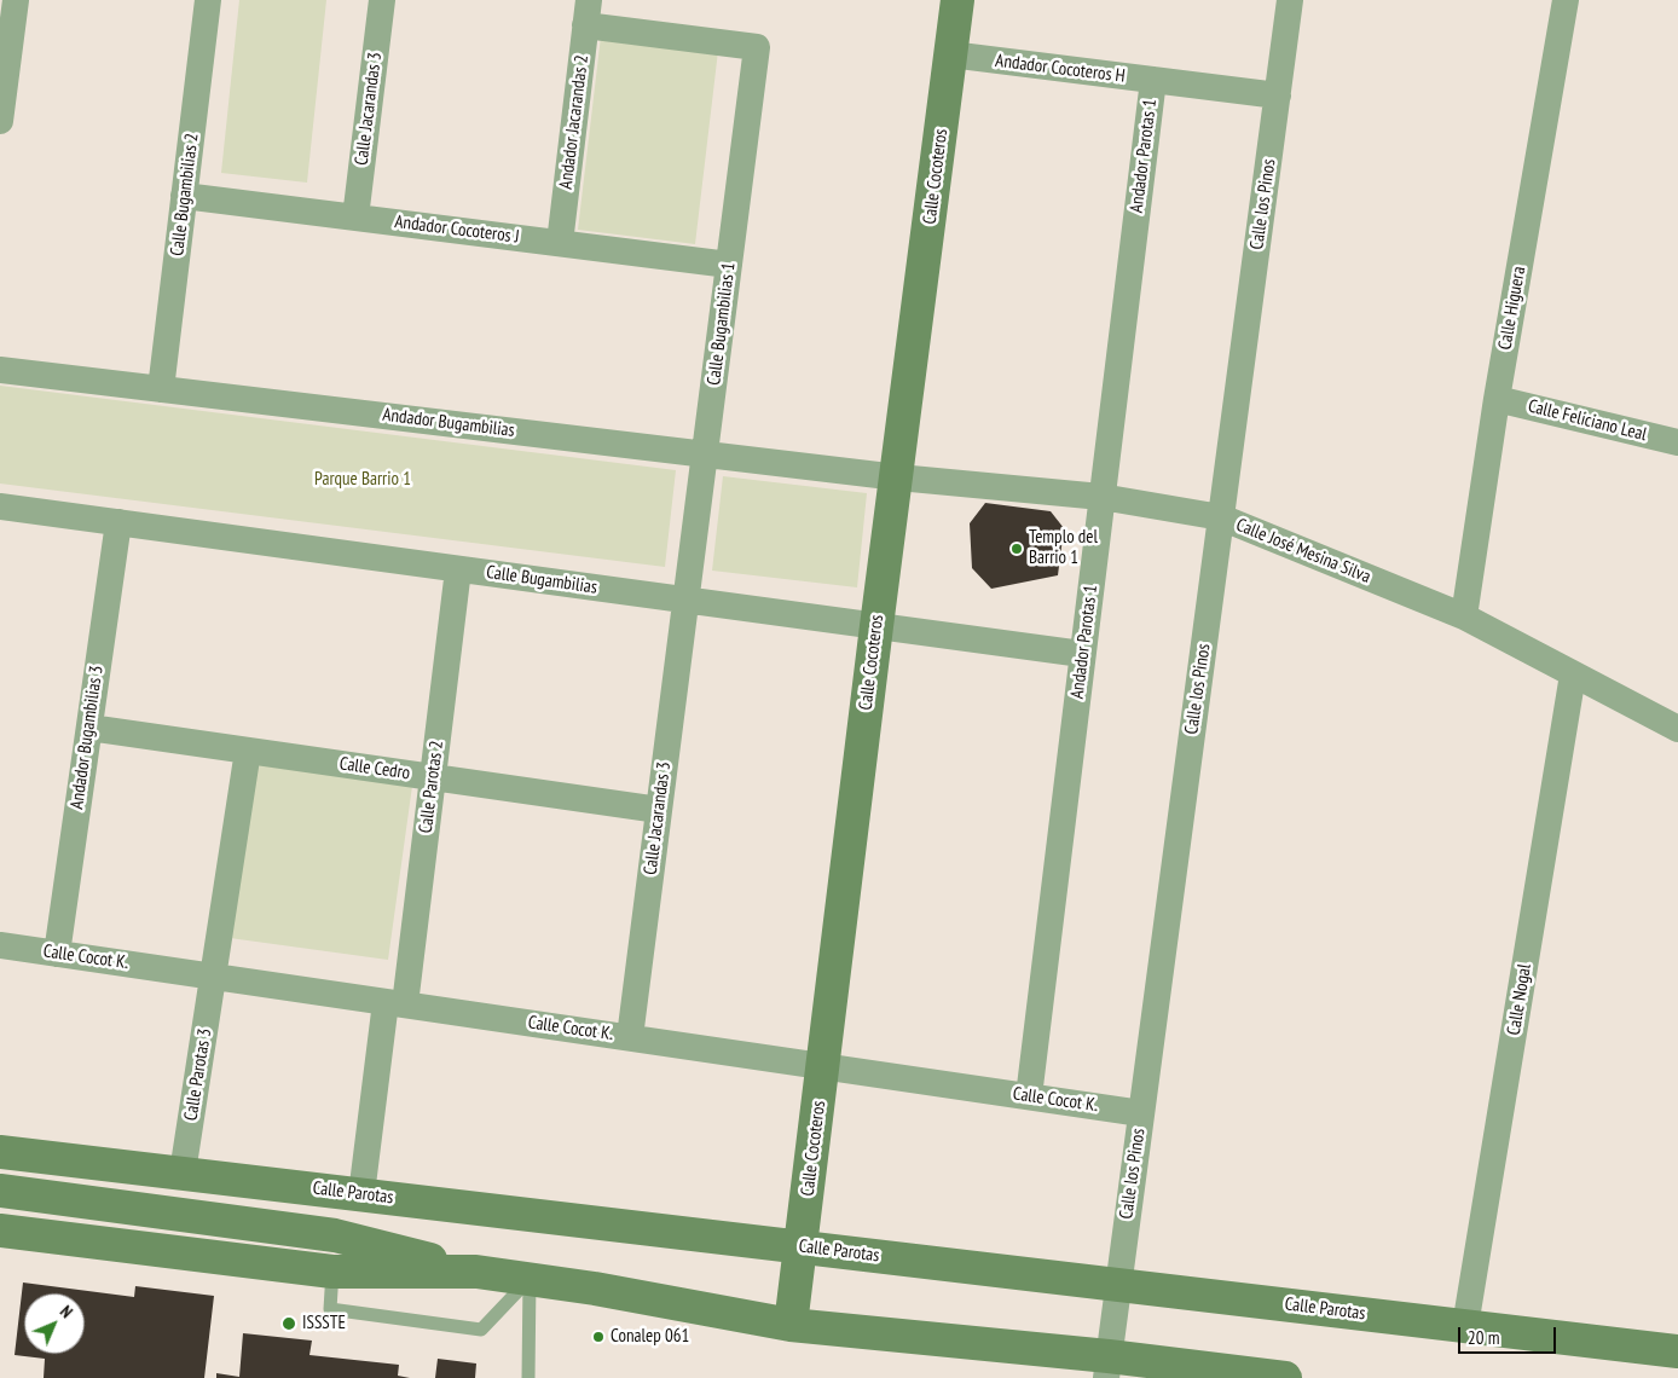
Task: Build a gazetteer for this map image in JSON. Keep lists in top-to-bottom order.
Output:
{
  "streets": {
    "street": [
      "Andador Cocoteros H",
      "Calle Jacarandas 3",
      "Andador Jacarandas 2",
      "Andador Parotas 1",
      "Calle Cocoteros",
      "Calle Bugambilias 2",
      "Calle los Pinos",
      "Andador Cocoteros J",
      "Calle Higuera",
      "Calle Bugambilias 1",
      "Calle Feliciano Leal",
      "Andador Bugambilias",
      "Calle José Mesina Silva",
      "Calle Bugambilias",
      "Andador Bugambilias 3",
      "Calle Cedro",
      "Calle Parotas 2",
      "Calle Cocot K.",
      "Calle Nogal",
      "Calle Parotas 3",
      "Calle Parotas"
    ]
  },
  "crossings": [
    ["Andador Cocoteros H", "Andador Parotas 1"],
    ["Andador Cocoteros H", "Calle Cocoteros"],
    ["Andador Cocoteros H", "Calle los Pinos"],
    ["Calle Jacarandas 3", "Andador Cocoteros J"],
    ["Calle Jacarandas 3", "Calle Bugambilias 1"],
    ["Calle Jacarandas 3", "Calle Bugambilias"],
    ["Calle Jacarandas 3", "Calle Cedro"],
    ["Calle Jacarandas 3", "Calle Cocot K."],
    ["Andador Jacarandas 2", "Andador Cocoteros J"],
    ["Andador Jacarandas 2", "Calle Bugambilias 1"],
    ["Andador Parotas 1", "Calle José Mesina Silva"],
    ["Andador Parotas 1", "Calle Bugambilias"],
    ["Andador Parotas 1", "Calle Cocot K."],
    ["Calle Cocoteros", "Andador Bugambilias"],
    ["Calle Cocoteros", "Calle José Mesina Silva"],
    ["Calle Cocoteros", "Calle Bugambilias"],
    ["Calle Cocoteros", "Calle Cocot K."],
    ["Calle Cocoteros", "Calle Parotas"],
    ["Calle Bugambilias 2", "Andador Cocoteros J"],
    ["Calle Bugambilias 2", "Andador Bugambilias"],
    ["Calle los Pinos", "Calle José Mesina Silva"],
    ["Calle los Pinos", "Calle Cocot K."],
    ["Calle los Pinos", "Calle Parotas"],
    ["Andador Cocoteros J", "Calle Bugambilias 1"],
    ["Calle Higuera", "Calle Feliciano Leal"],
    ["Calle Higuera", "Calle José Mesina Silva"],
    ["Calle Bugambilias 1", "Andador Bugambilias"],
    ["Calle Bugambilias 1", "Calle Bugambilias"],
    ["Andador Bugambilias", "Calle José Mesina Silva"],
    ["Calle José Mesina Silva", "Calle Nogal"],
    ["Calle Bugambilias", "Andador Bugambilias 3"],
    ["Calle Bugambilias", "Calle Parotas 2"],
    ["Andador Bugambilias 3", "Calle Cedro"],
    ["Andador Bugambilias 3", "Calle Cocot K."],
    ["Calle Cedro", "Calle Parotas 2"],
    ["Calle Cedro", "Calle Parotas 3"],
    ["Calle Parotas 2", "Calle Cocot K."],
    ["Calle Parotas 2", "Calle Parotas"],
    ["Calle Cocot K.", "Calle Parotas 3"],
    ["Calle Nogal", "Calle Parotas"],
    ["Calle Parotas 3", "Calle Parotas"]
  ],
  "parks": ["Parque Barrio 1"],
  "places": ["Templo del Barrio 1", "ISSSTE", "Conalep 061"],
  "scale_bar": "20 m",
  "north": "top right"
}
